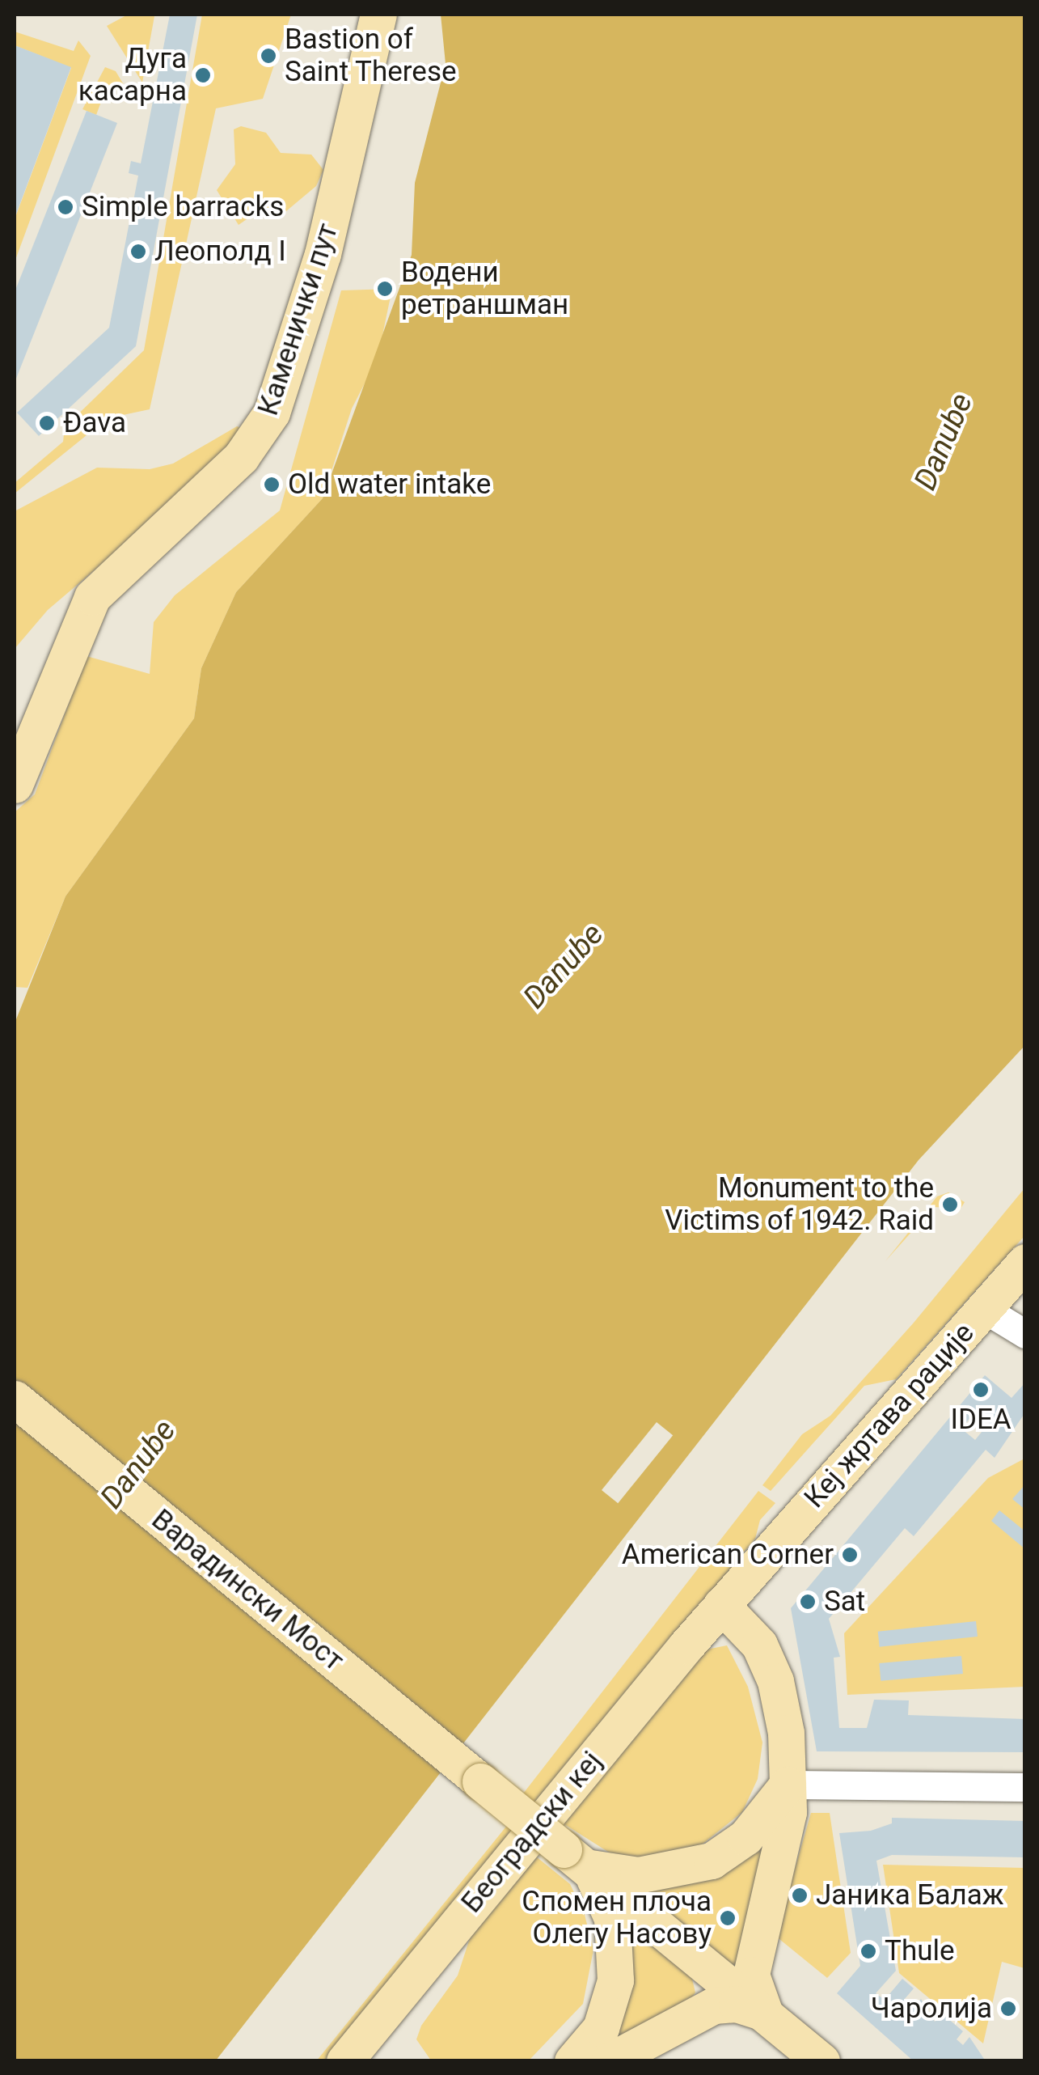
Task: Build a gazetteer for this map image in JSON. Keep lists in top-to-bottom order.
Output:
{
  "streets": {
    "main road": [
      "Каменички пут",
      "Кеј жртава рације",
      "Варадински Мост",
      "Београдски кеј"
    ]
  },
  "crossings": [
    ["Кеј жртава рације", "Београдски кеј"]
  ],
  "water": ["Danube"],
  "places": [
    "Bastion of Saint Therese",
    "Дуга касарна",
    "Simple barracks",
    "Леополд I",
    "Водени ретраншман",
    "Đava",
    "Old water intake",
    "Monument to the Victims of 1942. Raid",
    "IDEA",
    "American Corner",
    "Sat",
    "Јаника Балаж",
    "Спомен плоча Олегу Насову",
    "Thule",
    "Чаролија"
  ]
}
